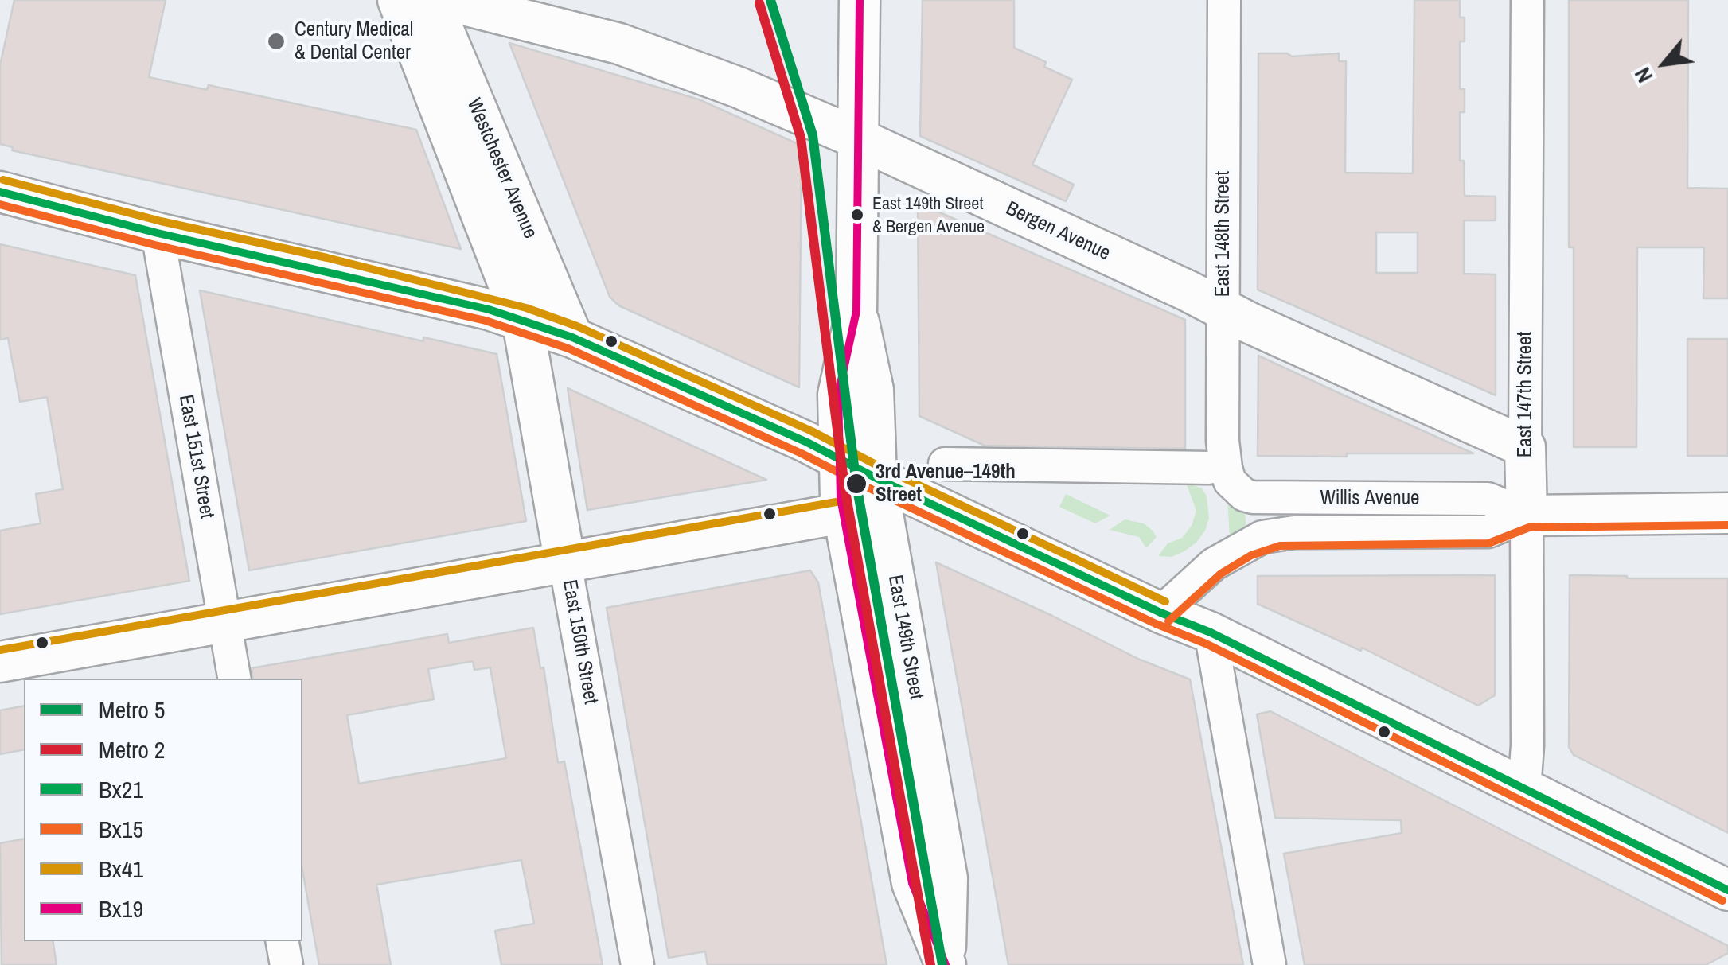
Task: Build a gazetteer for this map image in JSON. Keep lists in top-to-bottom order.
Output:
{
  "streets": {
    "main road": [
      "Westchester Avenue",
      "Bergen Avenue",
      "East 147th Street",
      "Willis Avenue",
      "East 149th Street",
      "East 150th Street"
    ],
    "street": ["East 148th Street", "East 151st Street"]
  },
  "crossings": [
    ["Westchester Avenue", "East 150th Street"],
    ["Bergen Avenue", "East 148th Street"],
    ["Bergen Avenue", "East 147th Street"],
    ["Bergen Avenue", "East 149th Street"],
    ["East 148th Street", "Willis Avenue"],
    ["East 147th Street", "Willis Avenue"]
  ],
  "places": ["Century Medical & Dental Center", "East 149th Street & Bergen Avenue", "3rd Avenue–149th Street"],
  "lines": [
    "metro line 5",
    "transit line Bx19",
    "metro line 2",
    "transit line Bx41",
    "transit line Bx21",
    "transit line Bx15"
  ],
  "legend": [
    "Metro 5",
    "Metro 2",
    "Bx21",
    "Bx15",
    "Bx41",
    "Bx19"
  ],
  "north": "bottom left"
}
